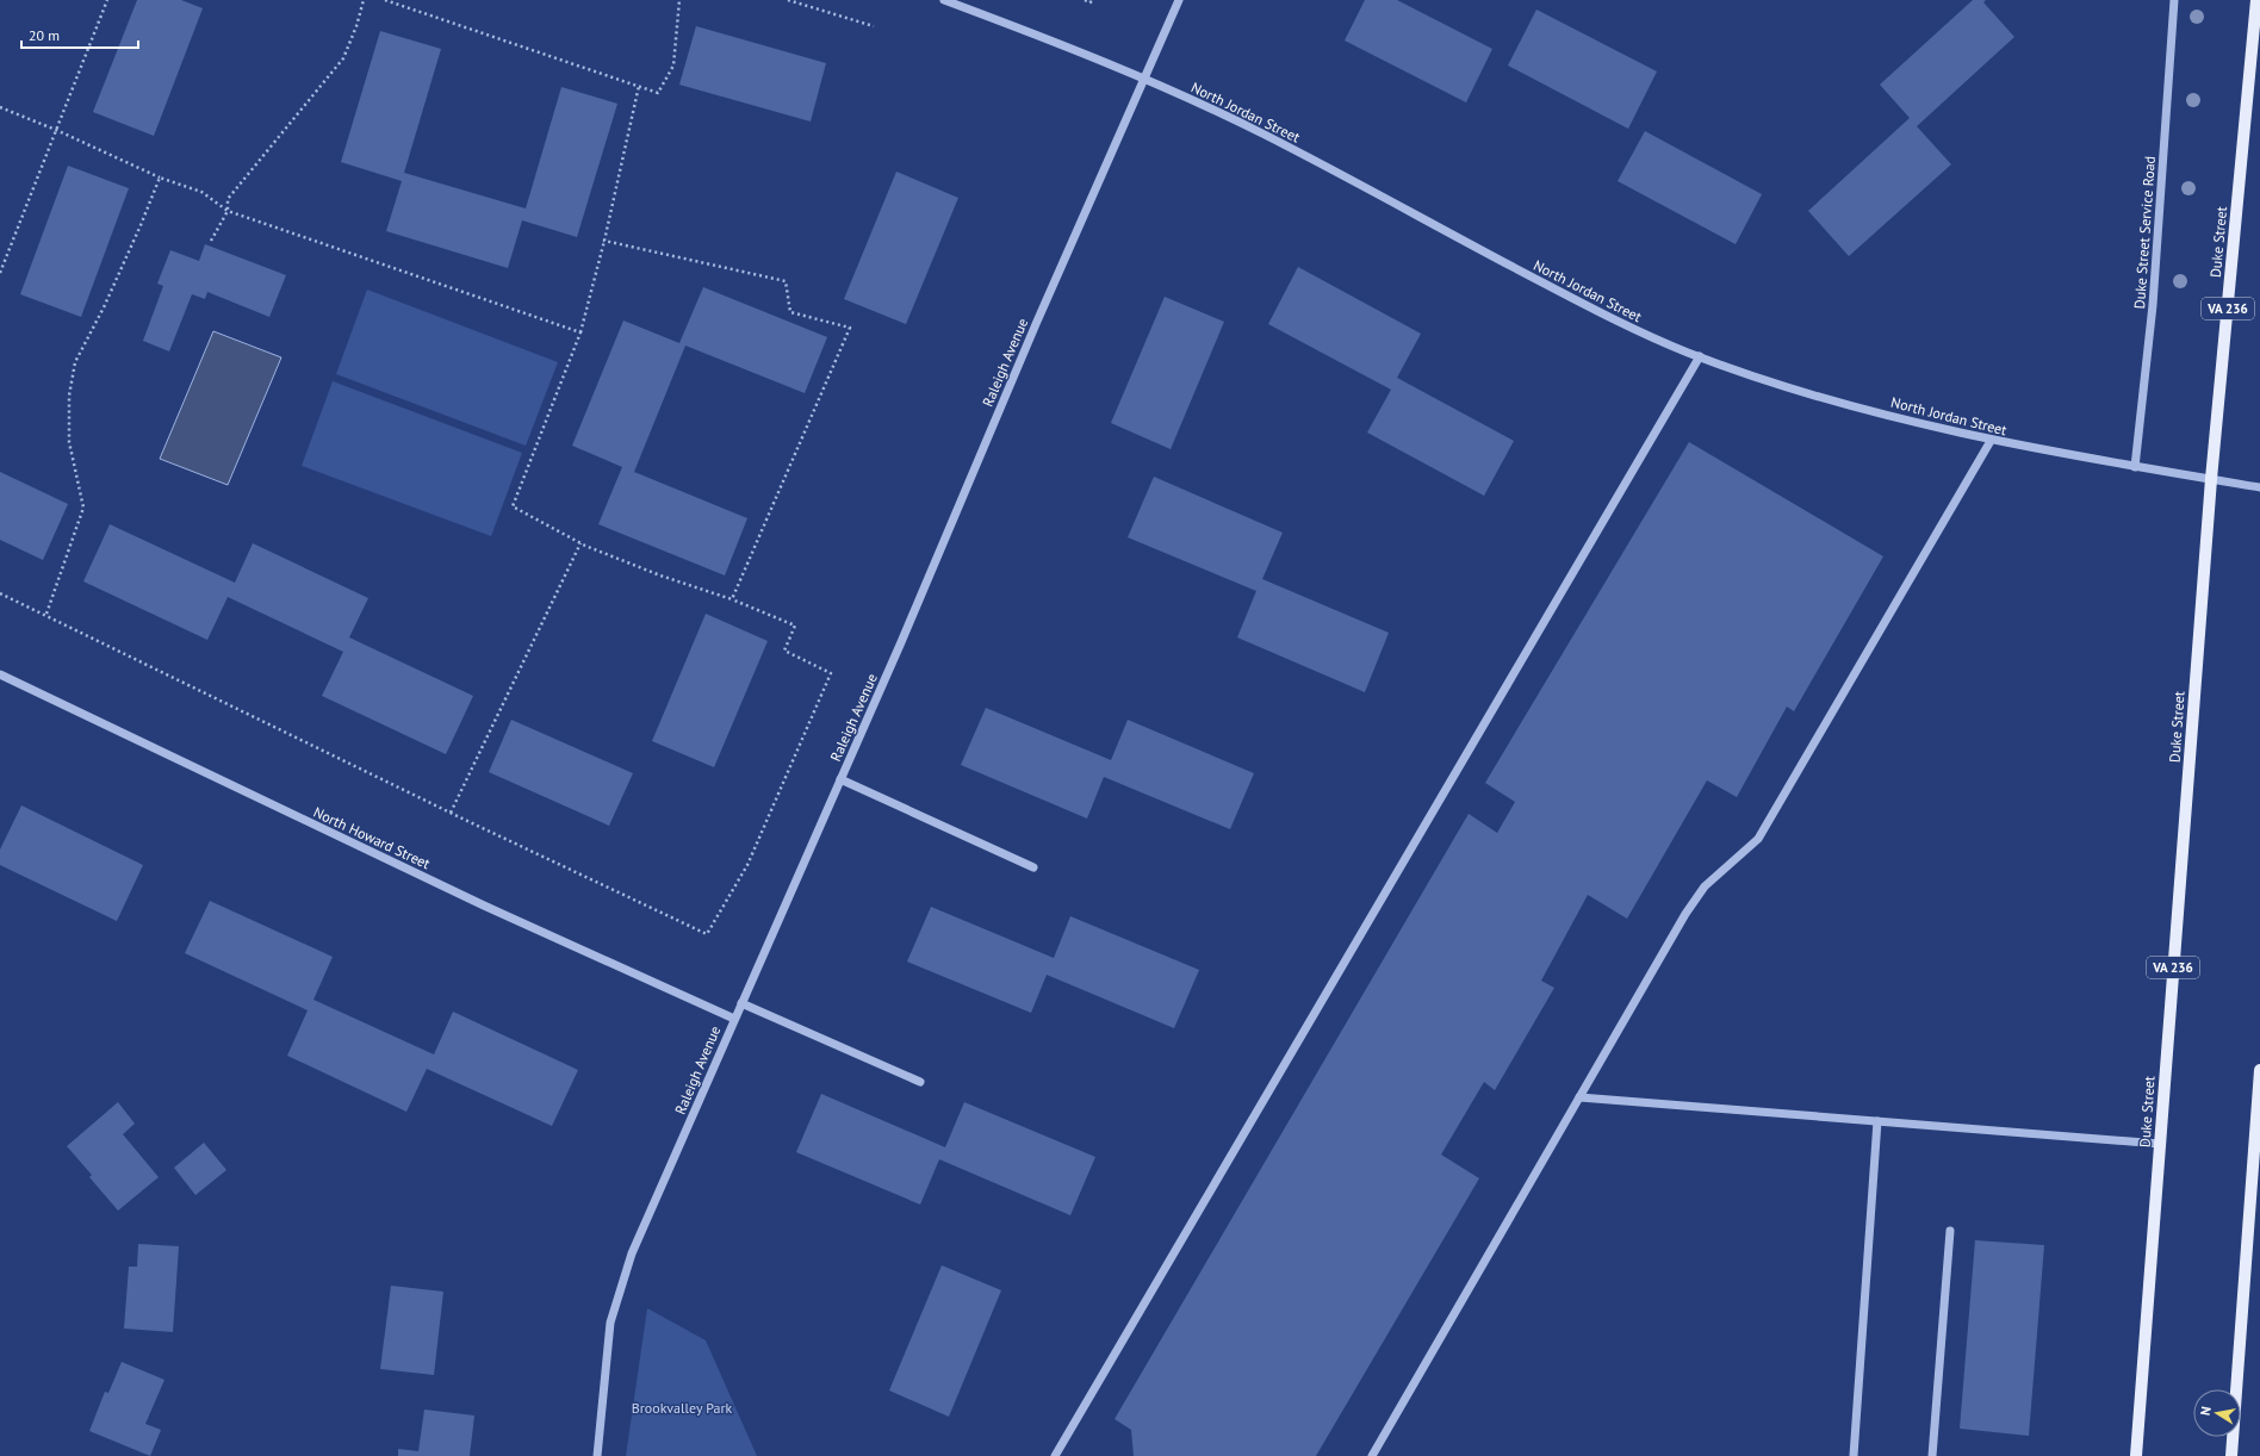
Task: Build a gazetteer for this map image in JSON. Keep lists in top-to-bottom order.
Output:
{
  "streets": {
    "main road": ["Duke Street", "VA 236"],
    "street": [
      "North Jordan Street",
      "Duke Street Service Road",
      "Raleigh Avenue",
      "North Howard Street"
    ]
  },
  "crossings": [
    ["North Jordan Street", "Duke Street Service Road"],
    ["North Jordan Street", "Duke Street"],
    ["North Jordan Street", "Raleigh Avenue"],
    ["Raleigh Avenue", "North Howard Street"]
  ],
  "parks": ["Brookvalley Park"],
  "scale_bar": "20 m",
  "north": "left"
}
